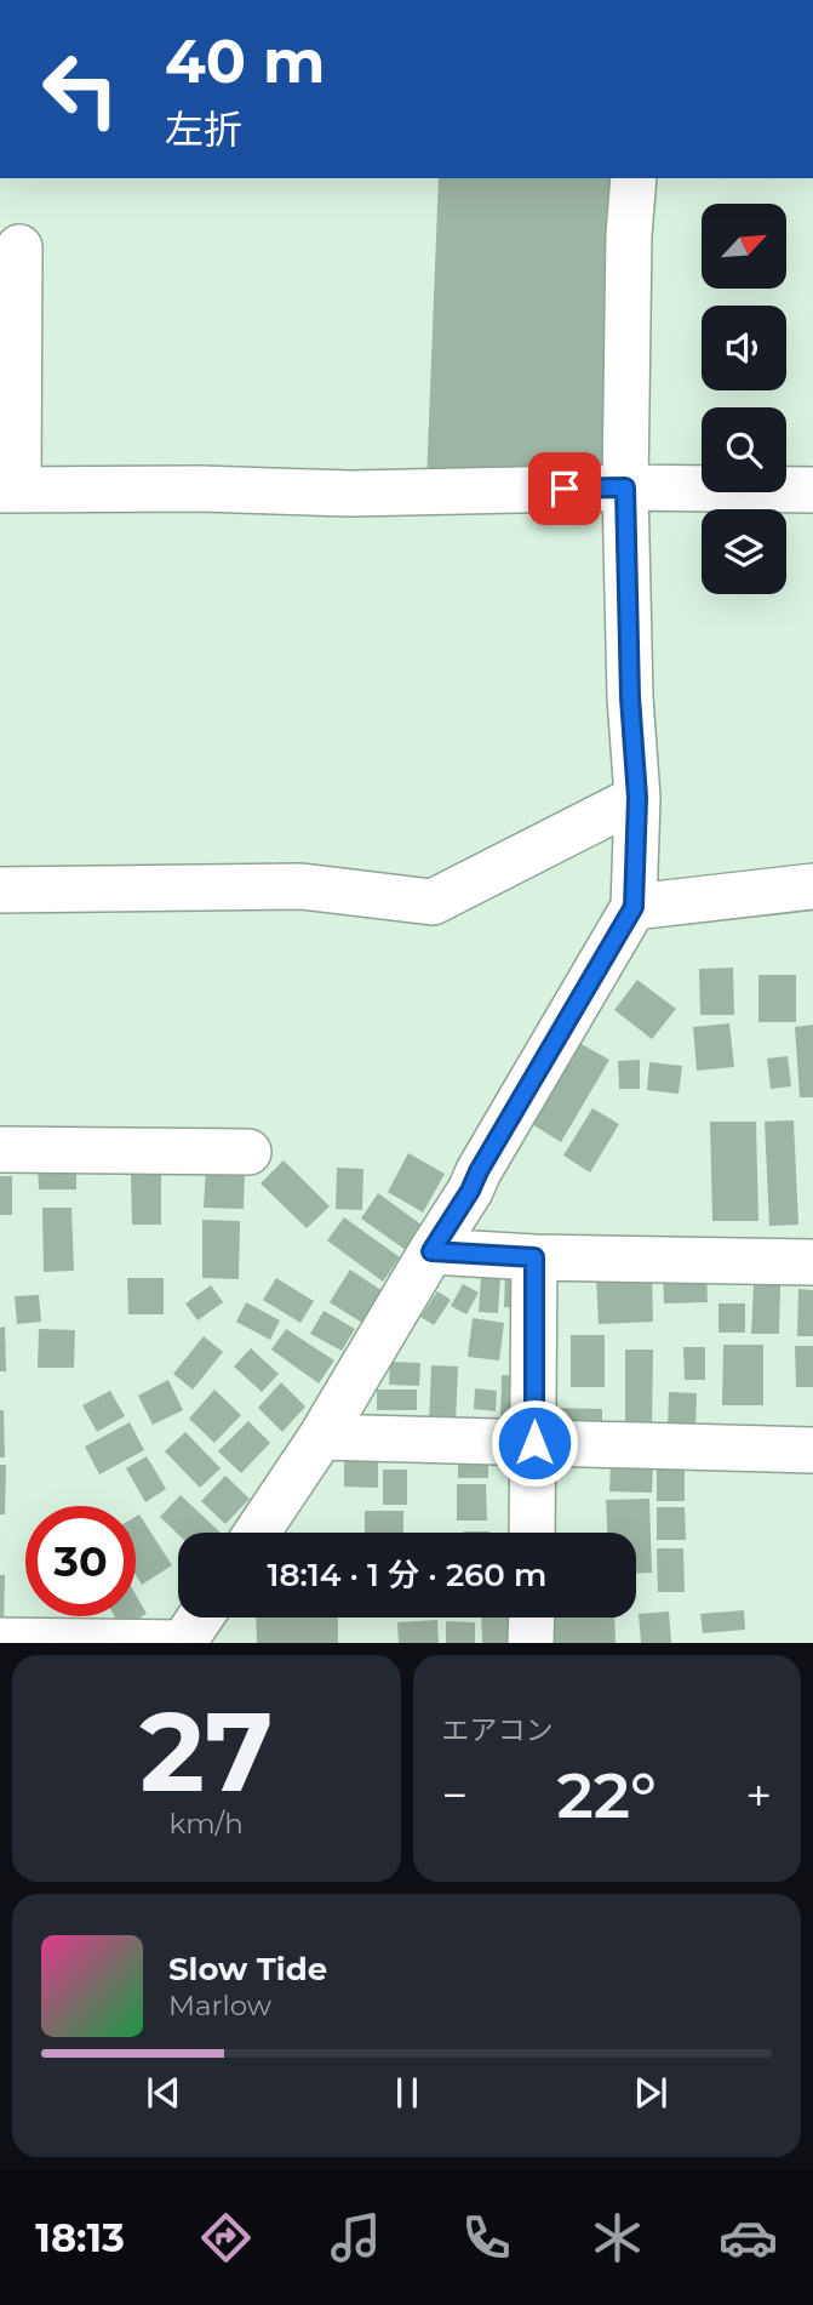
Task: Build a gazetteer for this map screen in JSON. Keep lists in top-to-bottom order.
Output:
{
  "north": "top right",
  "page": {
    "turn": ["40 m", "左折"],
    "limit": "30",
    "trip": "18:14 · 1 分 · 260 m",
    "tile": [
      ["27", "km/h"],
      "エアコン"
    ],
    "heat": ["−", "22°", "+"],
    "song": ["Slow Tide", "Marlow"],
    "tabs": "18:13"
  }
}
